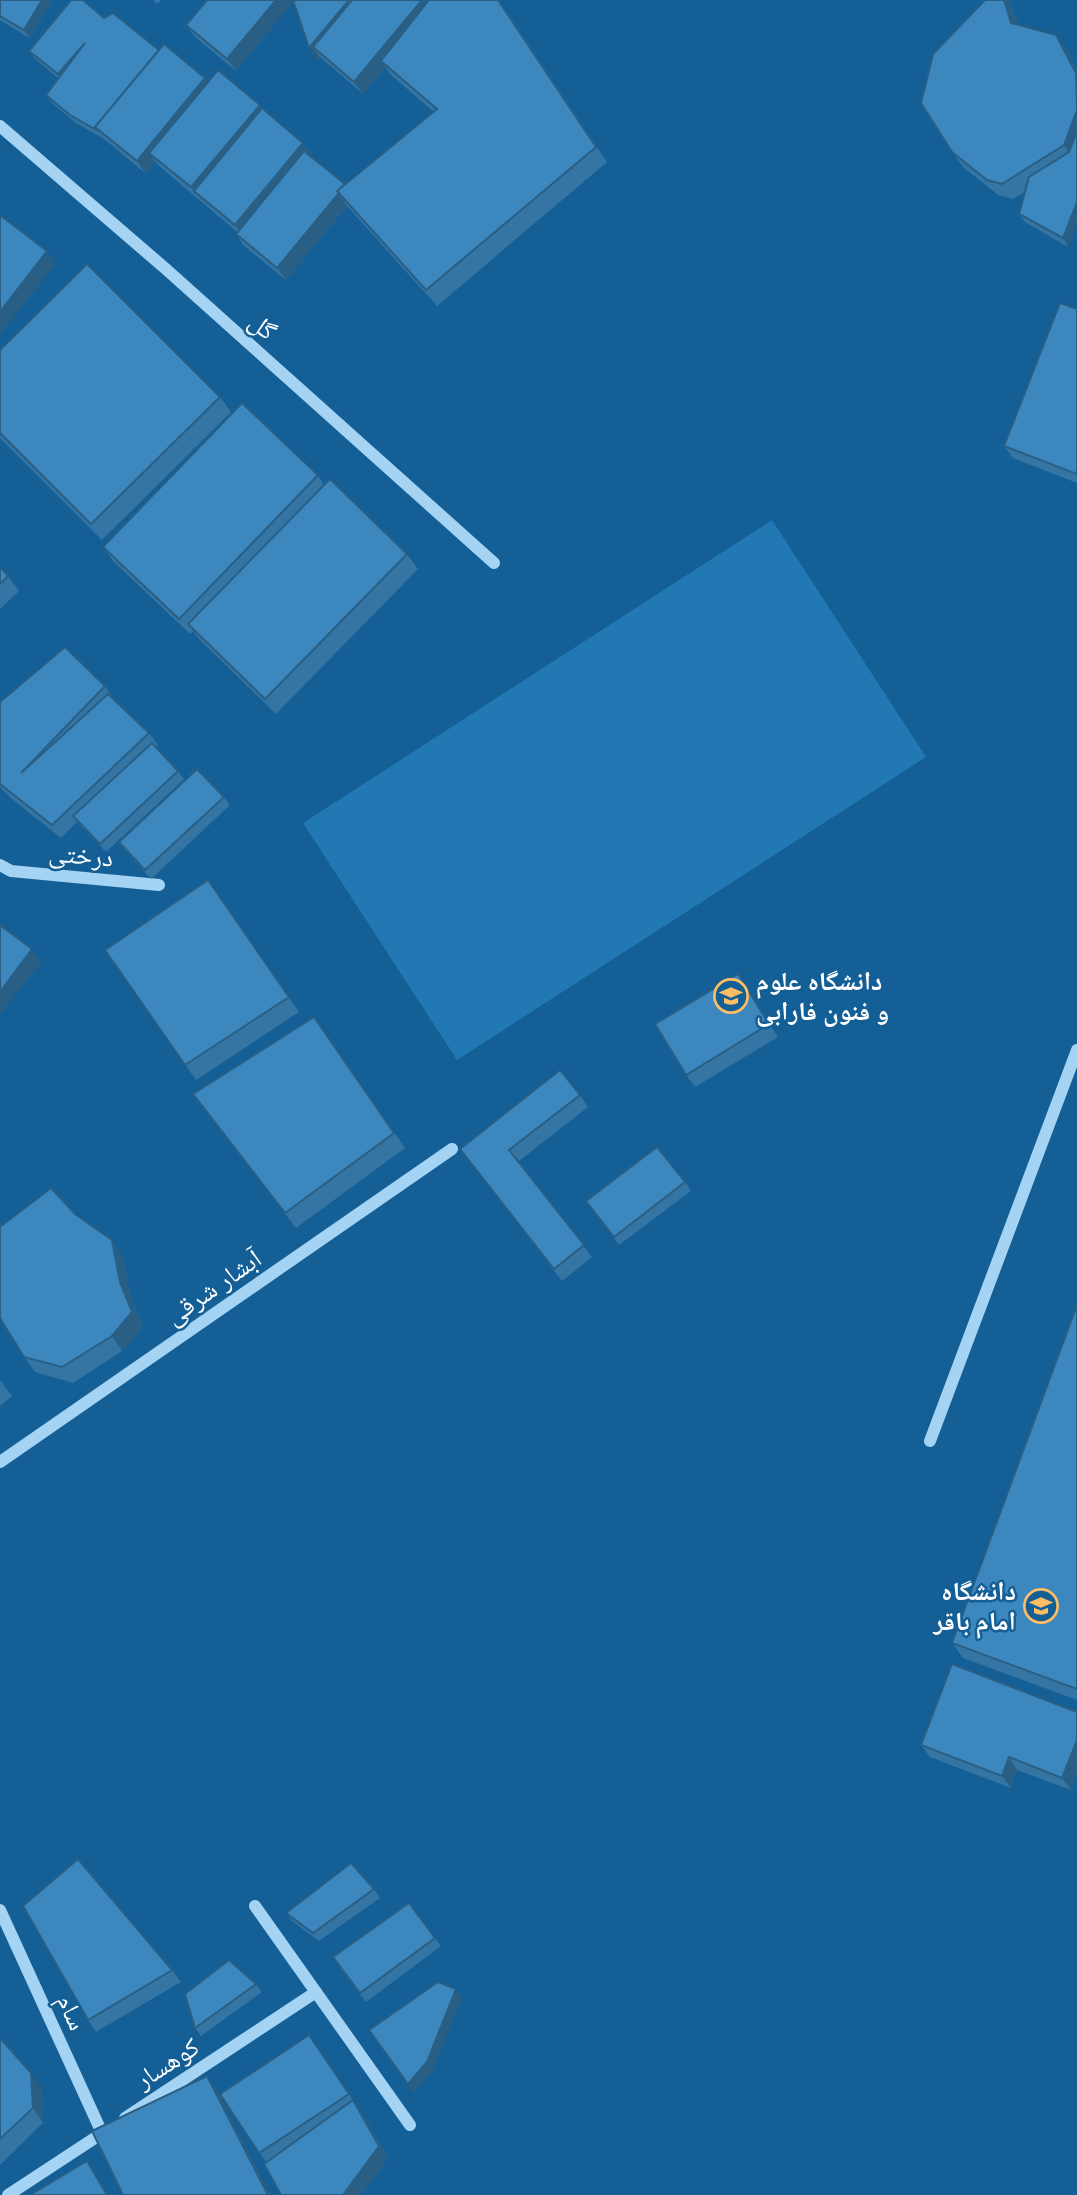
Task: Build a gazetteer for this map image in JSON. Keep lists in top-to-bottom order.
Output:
{
  "streets": {
    "street": [
      "گل",
      "درختی",
      "آبشار شرقی",
      "سام",
      "کوهسار"
    ]
  },
  "crossings": [
    ["سام", "کوهسار"]
  ],
  "places": {
    "school or university": ["دانشگاه علوم و فنون فارابی", "دانشگاه امام باقر"]
  }
}
